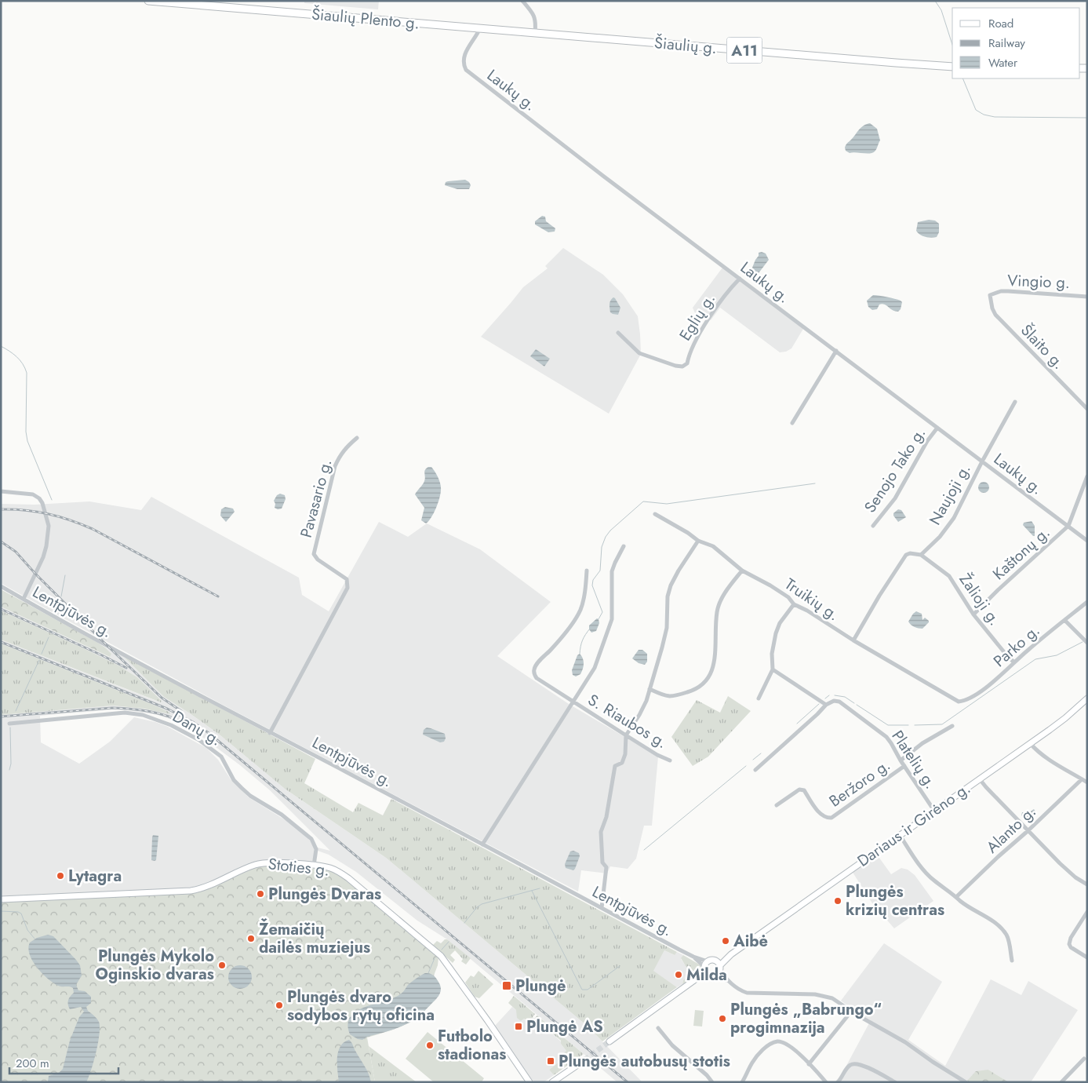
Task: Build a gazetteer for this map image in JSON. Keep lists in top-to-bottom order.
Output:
{
  "streets": {
    "highway": ["Šiaulių Plento g.", "Šiaulių g.", "A11"],
    "main road": ["Dariaus ir Girėno g.", "Stoties g."],
    "street": [
      "Laukų g.",
      "Vingio g.",
      "Eglių g.",
      "Šlaito g.",
      "Senojo Tako g.",
      "Naujoji g.",
      "Pavasario g.",
      "Kaštonų g.",
      "Truikių g.",
      "Žalioji g.",
      "Lentpjūvės g.",
      "Parko g.",
      "S. Riaubos g.",
      "Danų g.",
      "Platelių g.",
      "Beržoro g.",
      "Alanto g."
    ]
  },
  "crossings": [
    ["Šiaulių Plento g.", "Šiaulių g."],
    ["Šiaulių Plento g.", "Laukų g."],
    ["Laukų g.", "Eglių g."],
    ["Laukų g.", "Senojo Tako g."],
    ["Laukų g.", "Naujoji g."],
    ["Laukų g.", "Kaštonų g."],
    ["Vingio g.", "Šlaito g."],
    ["Naujoji g.", "Žalioji g."],
    ["Pavasario g.", "Lentpjūvės g."],
    ["Kaštonų g.", "Žalioji g."],
    ["Truikių g.", "Parko g."],
    ["Žalioji g.", "Parko g."],
    ["Lentpjūvės g.", "Dariaus ir Girėno g."],
    ["Danų g.", "Stoties g."],
    ["Platelių g.", "Beržoro g."],
    ["Platelių g.", "Dariaus ir Girėno g."]
  ],
  "places": {
    "other": [
      "Lytagra",
      "Plungės Dvaras",
      "Plungės krizių centras",
      "Žemaičių dailės muziejus",
      "Aibė",
      "Plungės Mykolo Oginskio dvaras",
      "Milda",
      "Plungės dvaro sodybos rytų oficina",
      "Plungės „Babrungo“ progimnazija",
      "Futbolo stadionas"
    ],
    "transit": ["Plungė", "Plungė AS", "Plungės autobusų stotis"]
  },
  "legend": ["Road", "Railway", "Water"],
  "scale_bar": "200 m"
}
